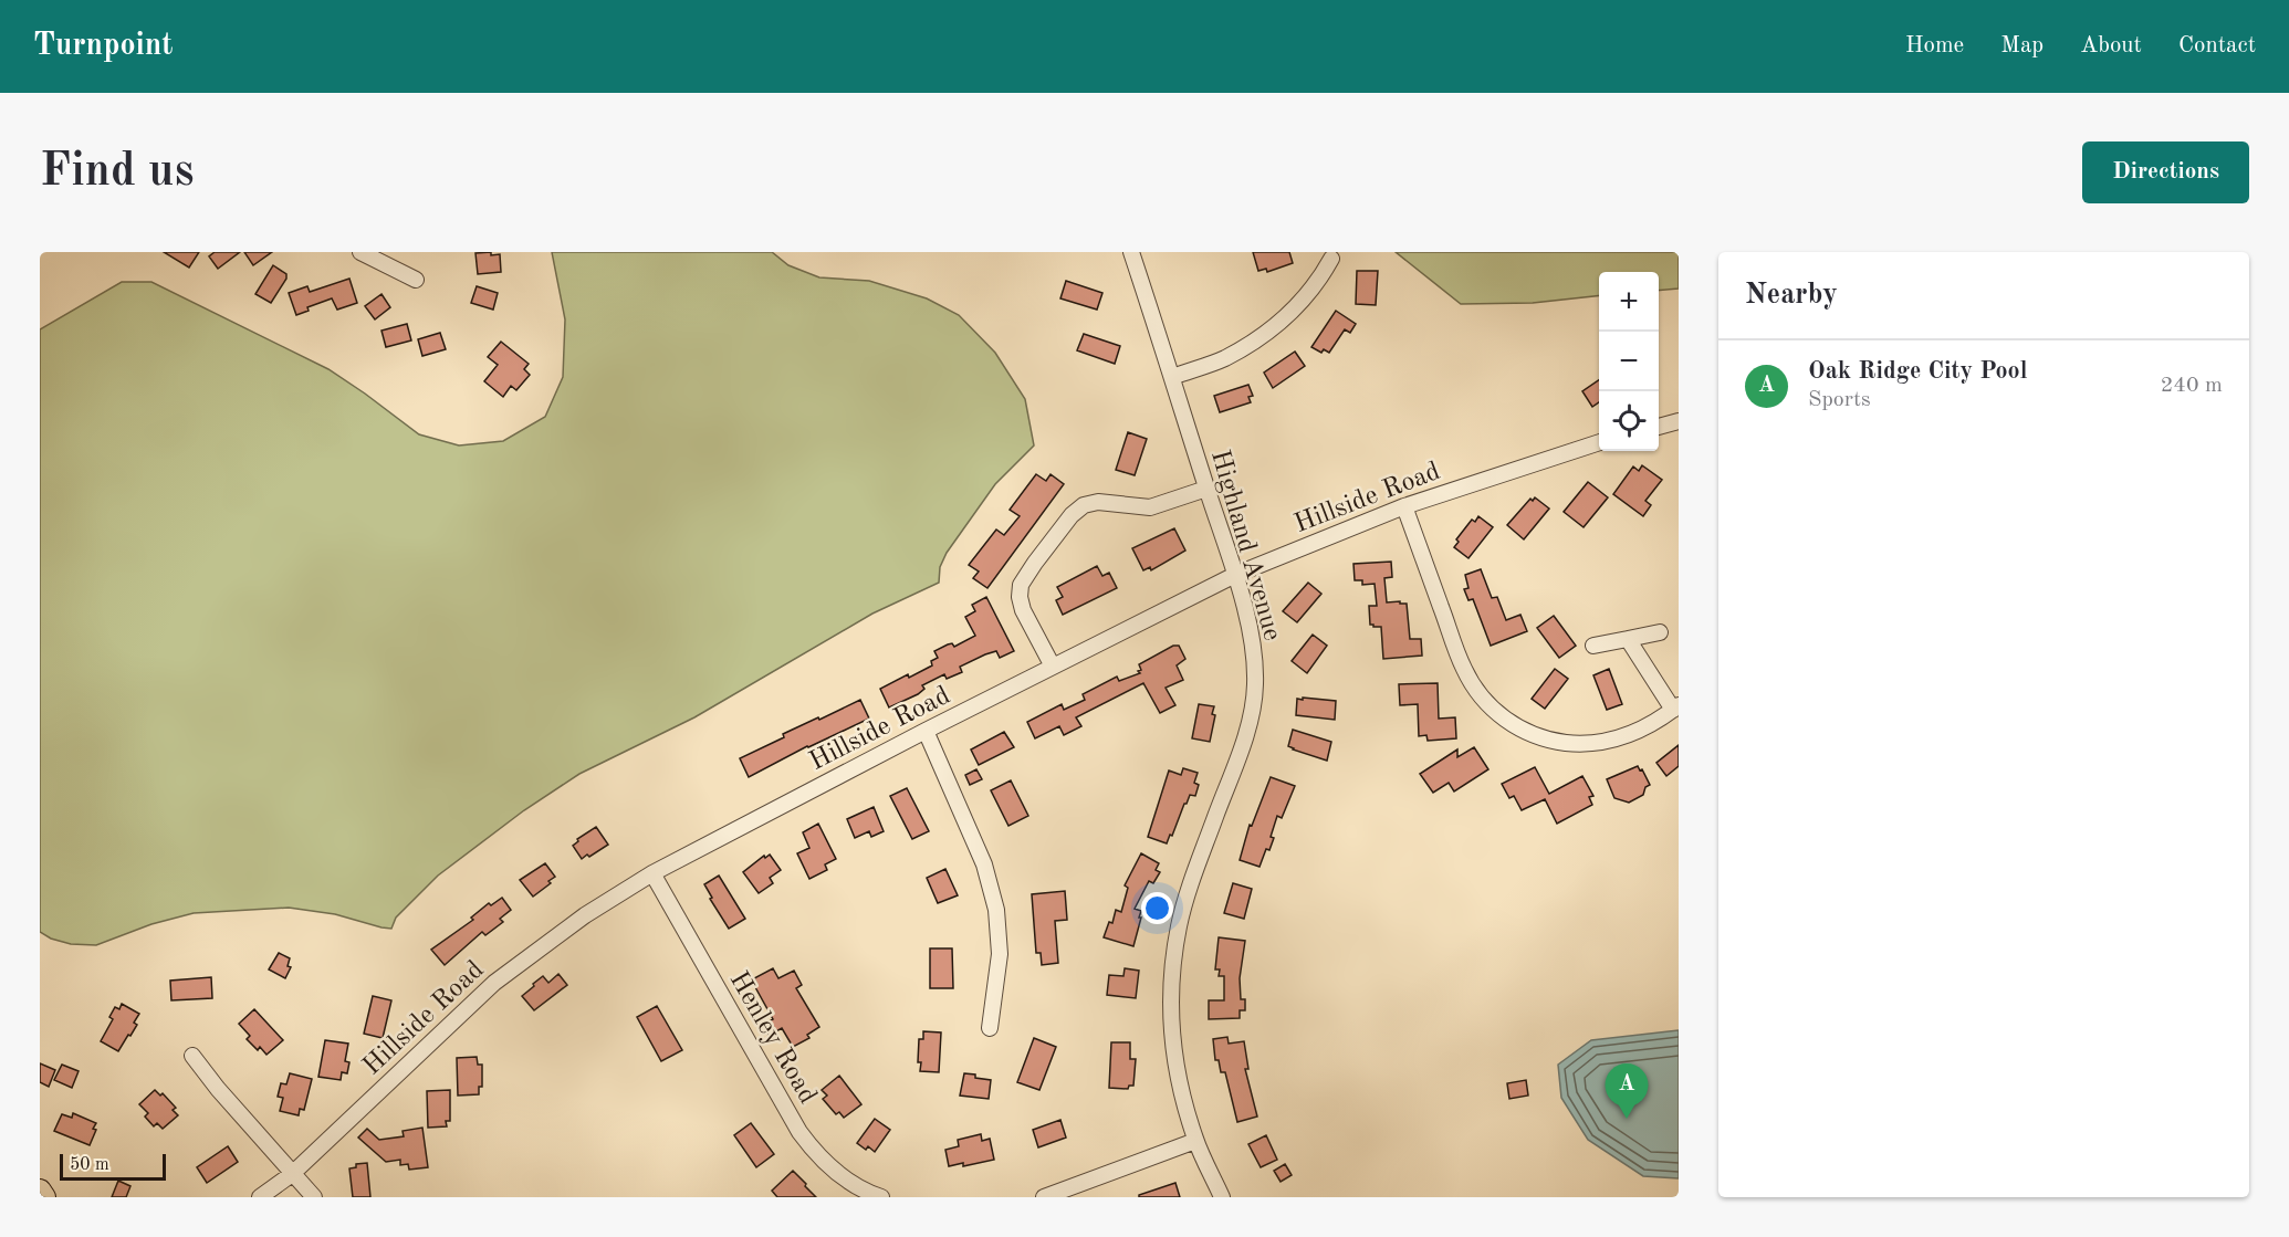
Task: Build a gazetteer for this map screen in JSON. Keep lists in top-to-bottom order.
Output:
{
  "streets": {
    "street": ["Hillside Road", "Highland Avenue", "Henley Road"]
  },
  "crossings": [
    ["Hillside Road", "Highland Avenue"],
    ["Hillside Road", "Henley Road"]
  ],
  "scale_bar": "50 m",
  "page": {
    "header": "Turnpoint",
    "nav": [
      "Home",
      "Map",
      "About",
      "Contact"
    ],
    "buttons": "Directions",
    "title": "Find us",
    "heading": "Nearby",
    "map_buttons": ["+", "−"],
    "list": [
      {
        "mark": "A",
        "name": "Oak Ridge City Pool",
        "note": "Sports",
        "value": "240 m"
      }
    ],
    "pins": "A",
    "scale": "50 m"
  }
}
